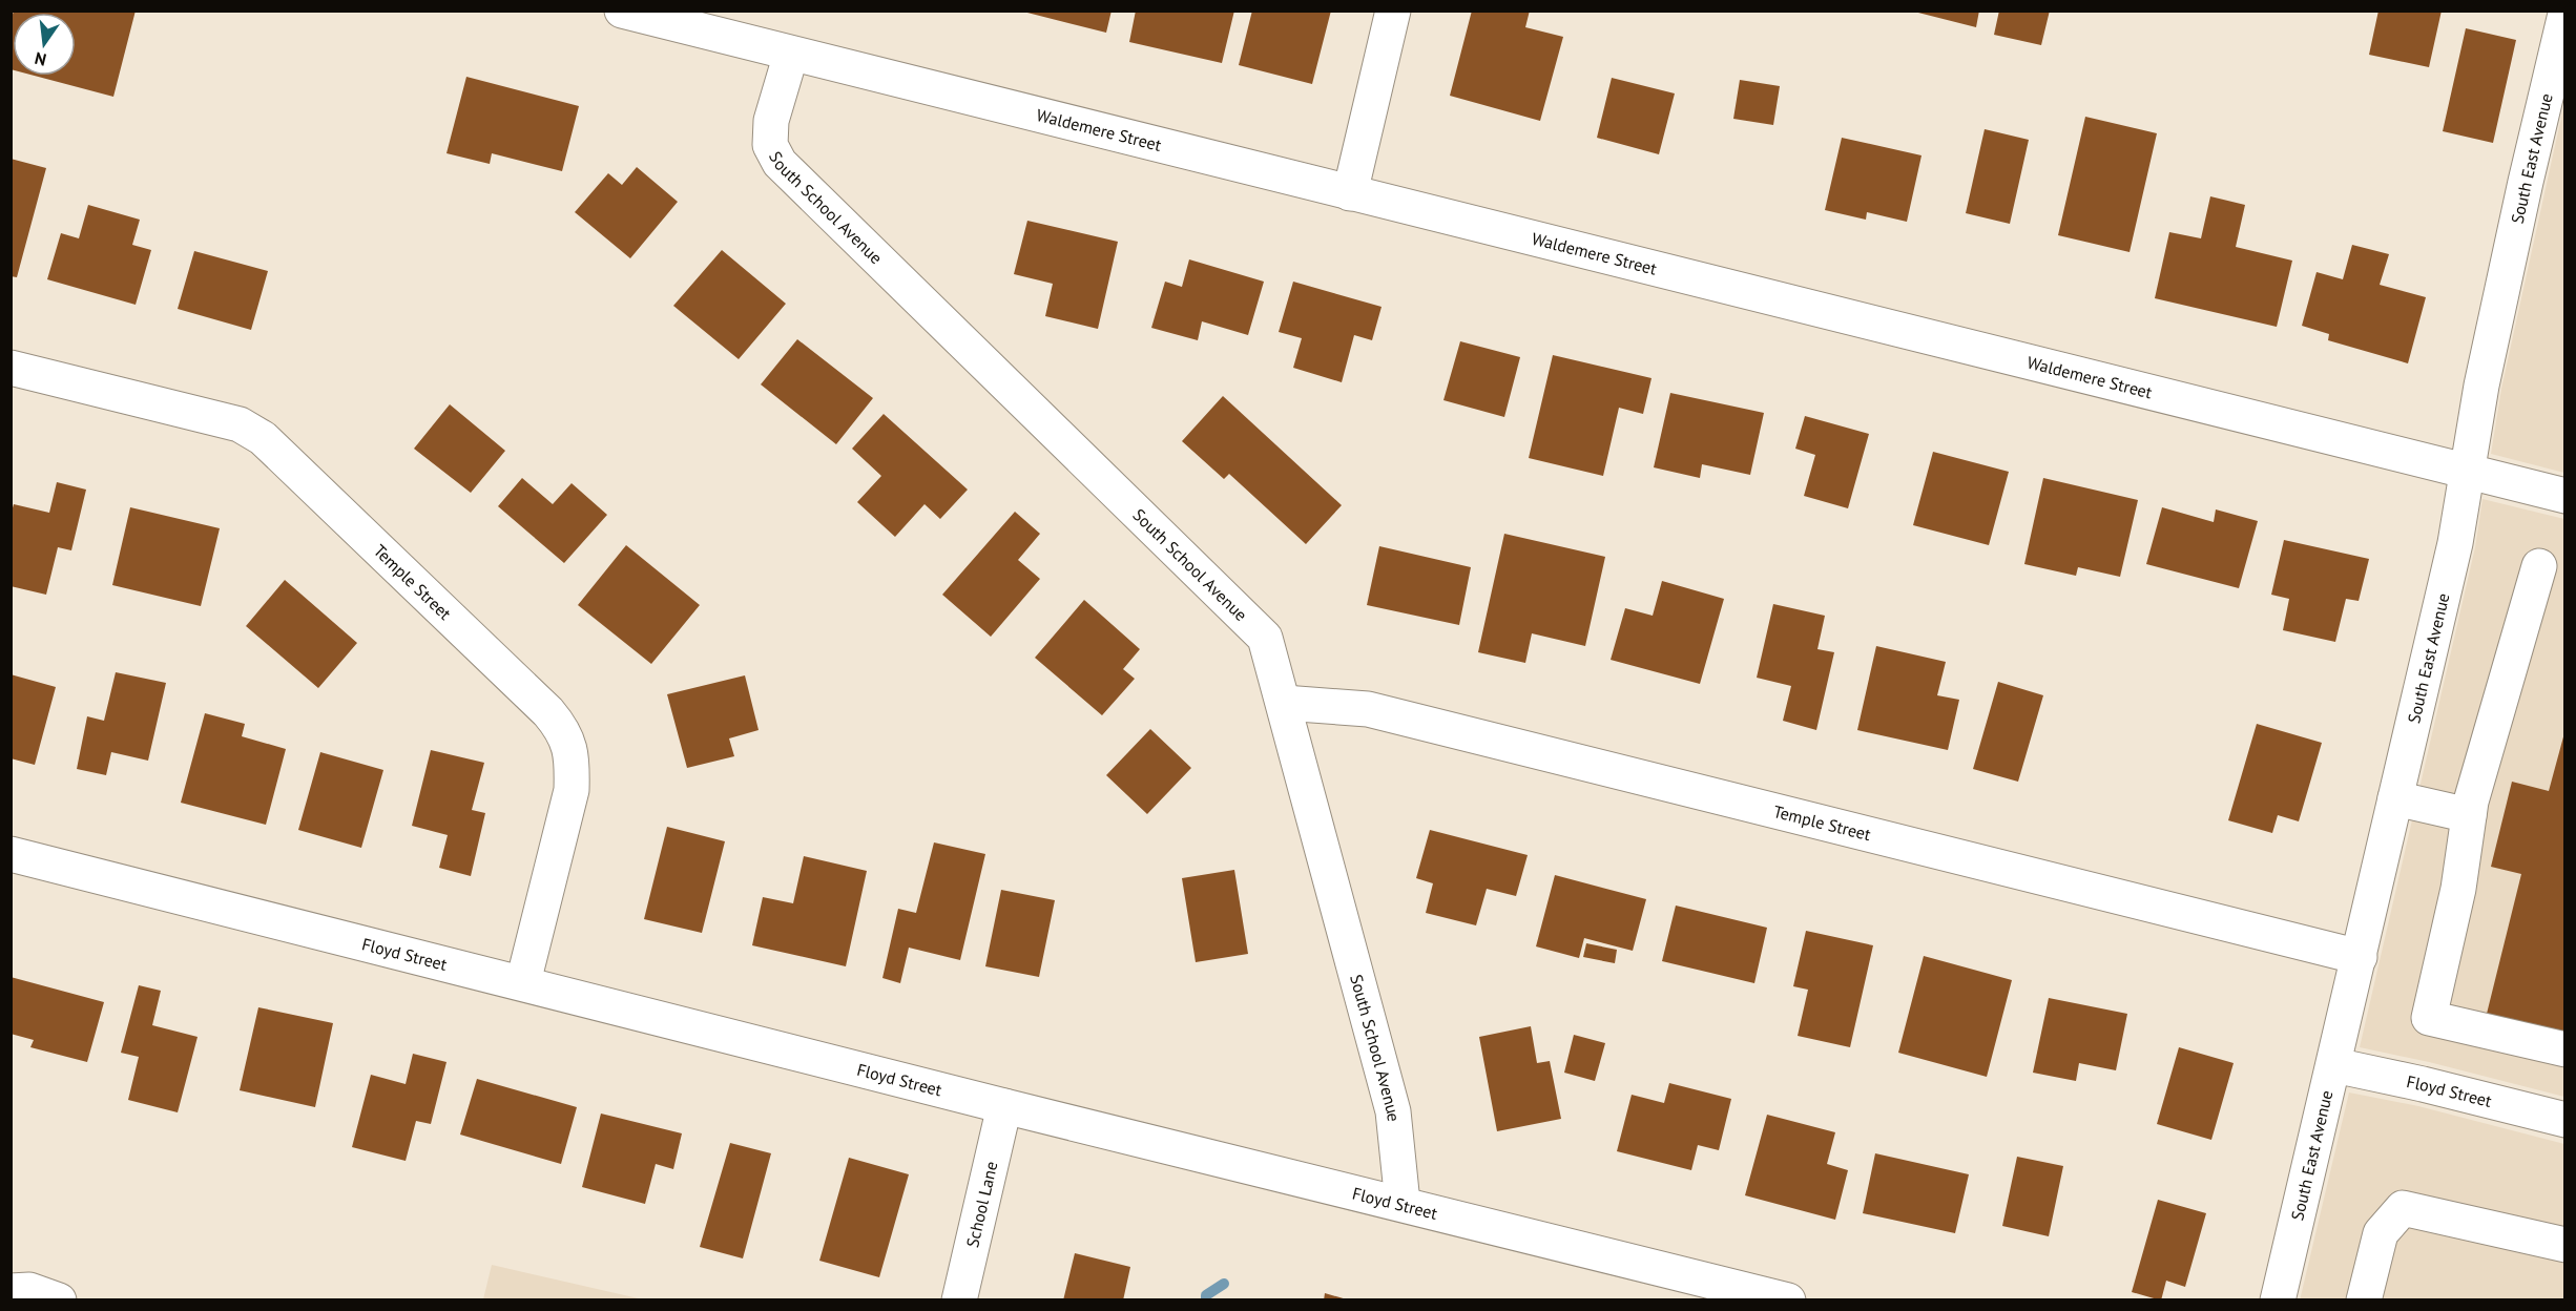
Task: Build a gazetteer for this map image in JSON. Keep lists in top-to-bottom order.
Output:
{
  "streets": {
    "street": [
      "Waldemere Street",
      "South East Avenue",
      "South School Avenue",
      "Temple Street",
      "Floyd Street",
      "School Lane"
    ]
  },
  "crossings": [
    ["Waldemere Street", "South East Avenue"],
    ["Waldemere Street", "South School Avenue"],
    ["South East Avenue", "Temple Street"],
    ["South East Avenue", "Floyd Street"],
    ["South School Avenue", "Temple Street"],
    ["South School Avenue", "Floyd Street"],
    ["Temple Street", "Floyd Street"],
    ["Floyd Street", "School Lane"]
  ],
  "north": "bottom"
}
